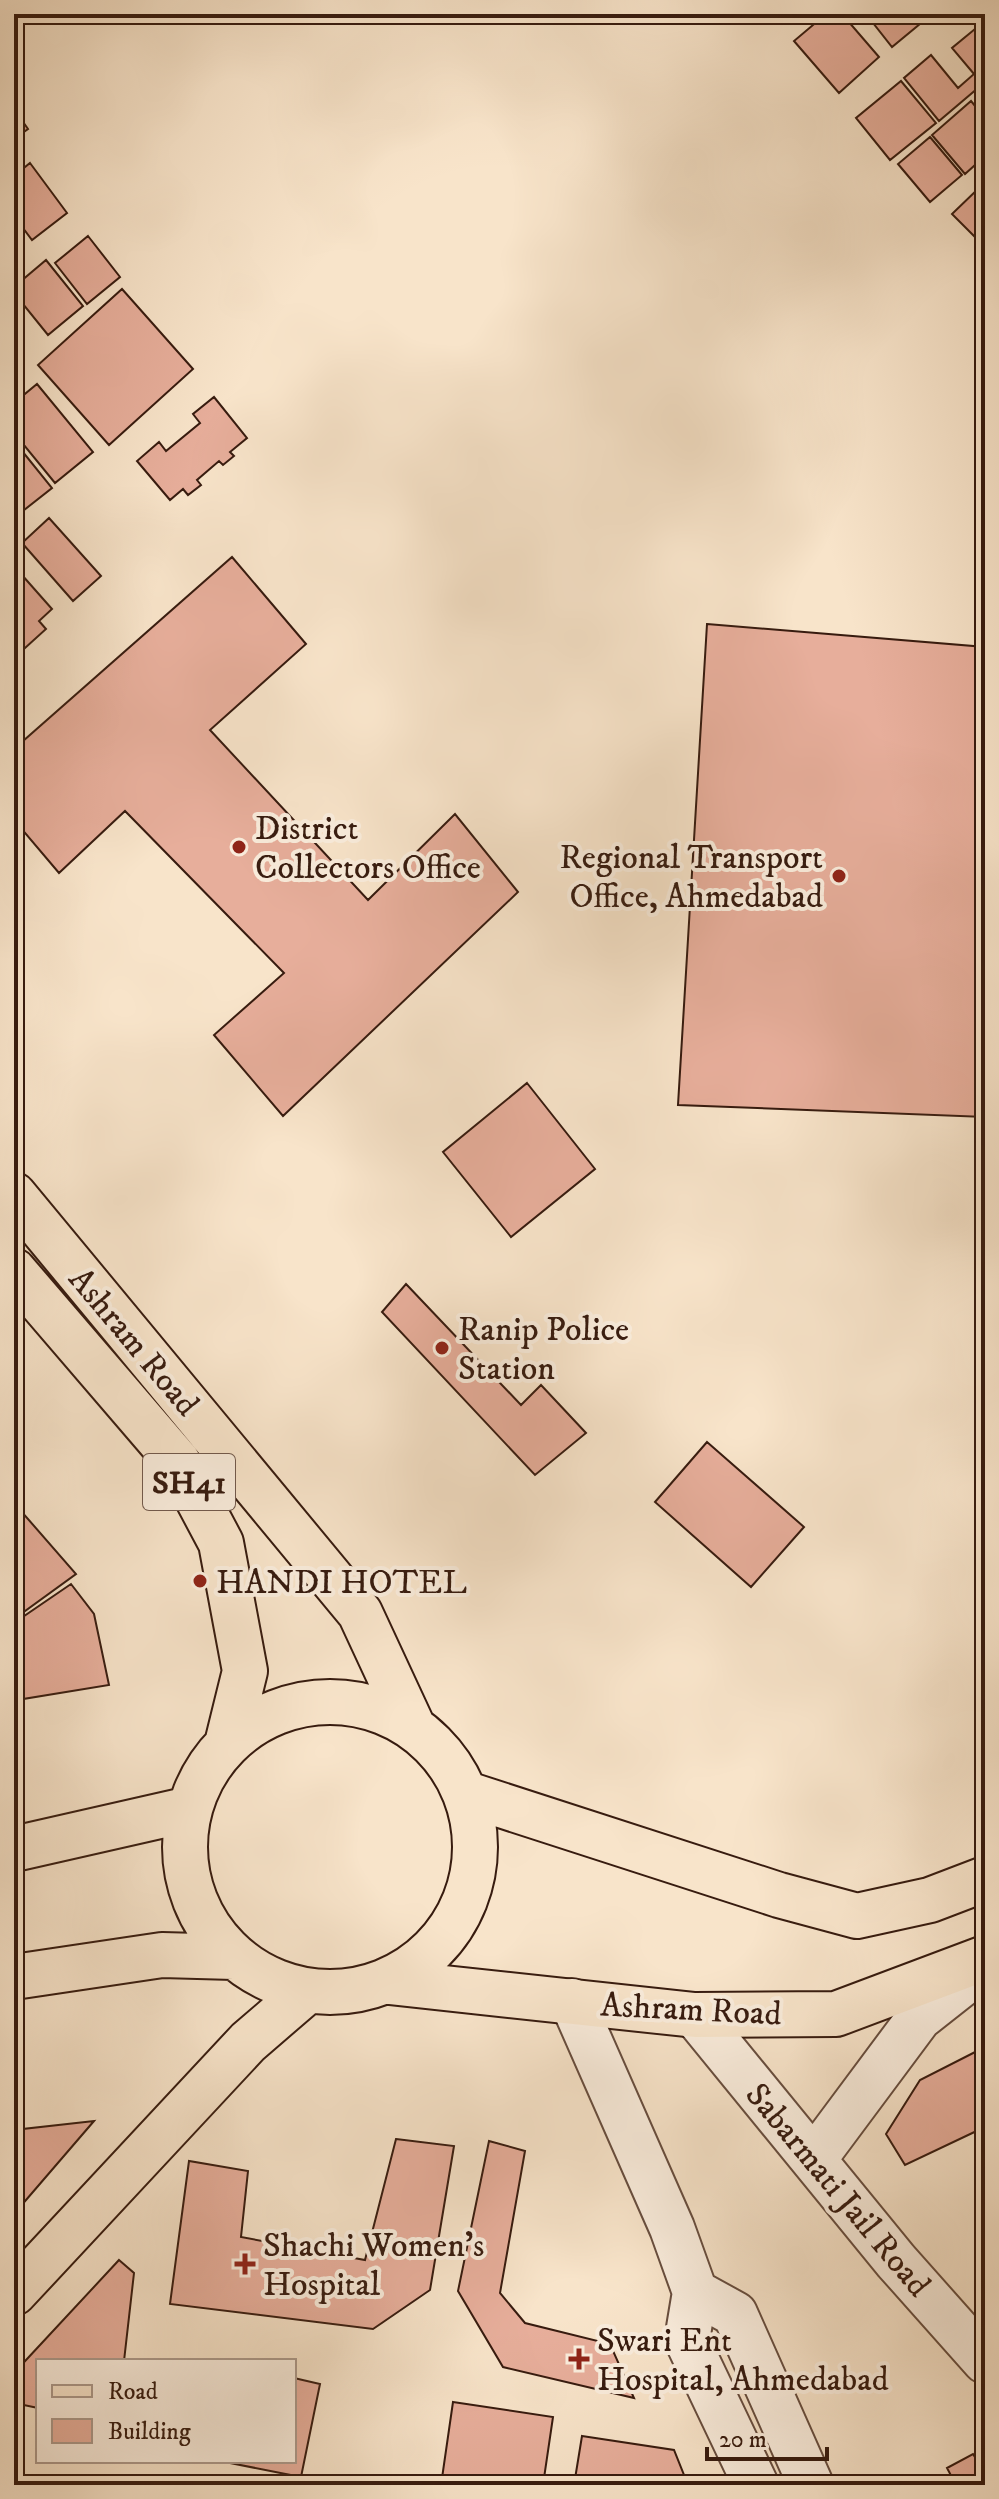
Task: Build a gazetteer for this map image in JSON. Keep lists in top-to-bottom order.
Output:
{
  "streets": {
    "main road": ["Ashram Road", "SH41"],
    "street": ["Sabarmati Jail Road"]
  },
  "crossings": [
    ["Ashram Road", "Sabarmati Jail Road"]
  ],
  "places": {
    "other": [
      "District Collectors Office",
      "Regional Transport Office, Ahmedabad",
      "Ranip Police Station",
      "HANDI HOTEL"
    ],
    "health": ["Shachi Women's Hospital", "Swari Ent Hospital, Ahmedabad"]
  },
  "legend": ["Road", "Building"],
  "scale_bar": "20 m"
}
